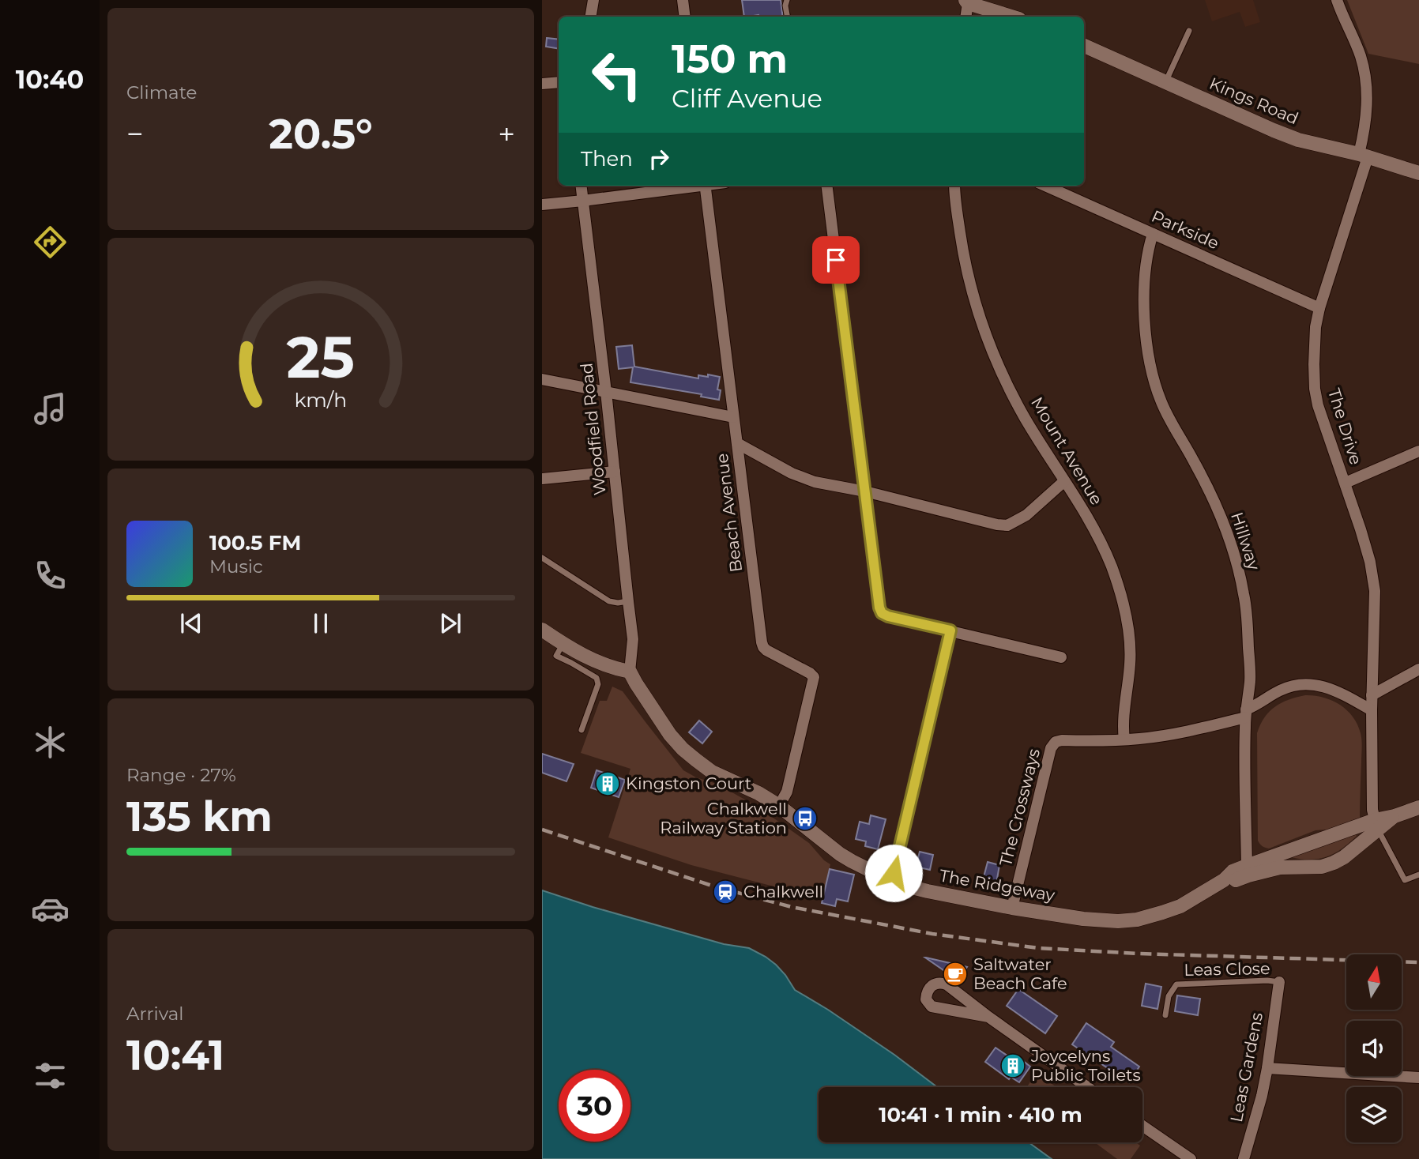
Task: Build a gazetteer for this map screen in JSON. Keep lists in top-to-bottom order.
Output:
{
  "streets": {
    "street": [
      "Kings Road",
      "Parkside",
      "The Drive",
      "Woodfield Road",
      "Mount Avenue",
      "Beach Avenue",
      "Hillway",
      "The Crossways",
      "The Ridgeway",
      "Leas Gardens"
    ],
    "lane": ["Leas Close"]
  },
  "crossings": [
    ["Kings Road", "The Drive"],
    ["Parkside", "The Drive"],
    ["Parkside", "Hillway"],
    ["The Drive", "The Crossways"],
    ["The Drive", "The Ridgeway"],
    ["Woodfield Road", "The Ridgeway"],
    ["Mount Avenue", "The Crossways"],
    ["Beach Avenue", "The Ridgeway"],
    ["Hillway", "The Crossways"],
    ["Hillway", "The Ridgeway"],
    ["The Crossways", "The Ridgeway"],
    ["Leas Close", "Leas Gardens"]
  ],
  "places": {
    "building": ["Kingston Court", "Joycelyns Public Toilets"],
    "bus stop": ["Chalkwell Railway Station"],
    "station": ["Chalkwell"],
    "cafe": ["Saltwater Beach Cafe"]
  },
  "north": "top",
  "page": {
    "tabs": "10:40",
    "tile": [
      "Climate",
      ["Range · 27%", "135 km"],
      ["Arrival", "10:41"]
    ],
    "turn": ["150 m", "Cliff Avenue"],
    "heat": ["−", "20.5°", "+"],
    "then": "Then",
    "song": ["100.5 FM", "Music"],
    "limit": "30",
    "trip": "10:41 · 1 min · 410 m",
    "gauge": ["25", "km/h"]
  }
}
